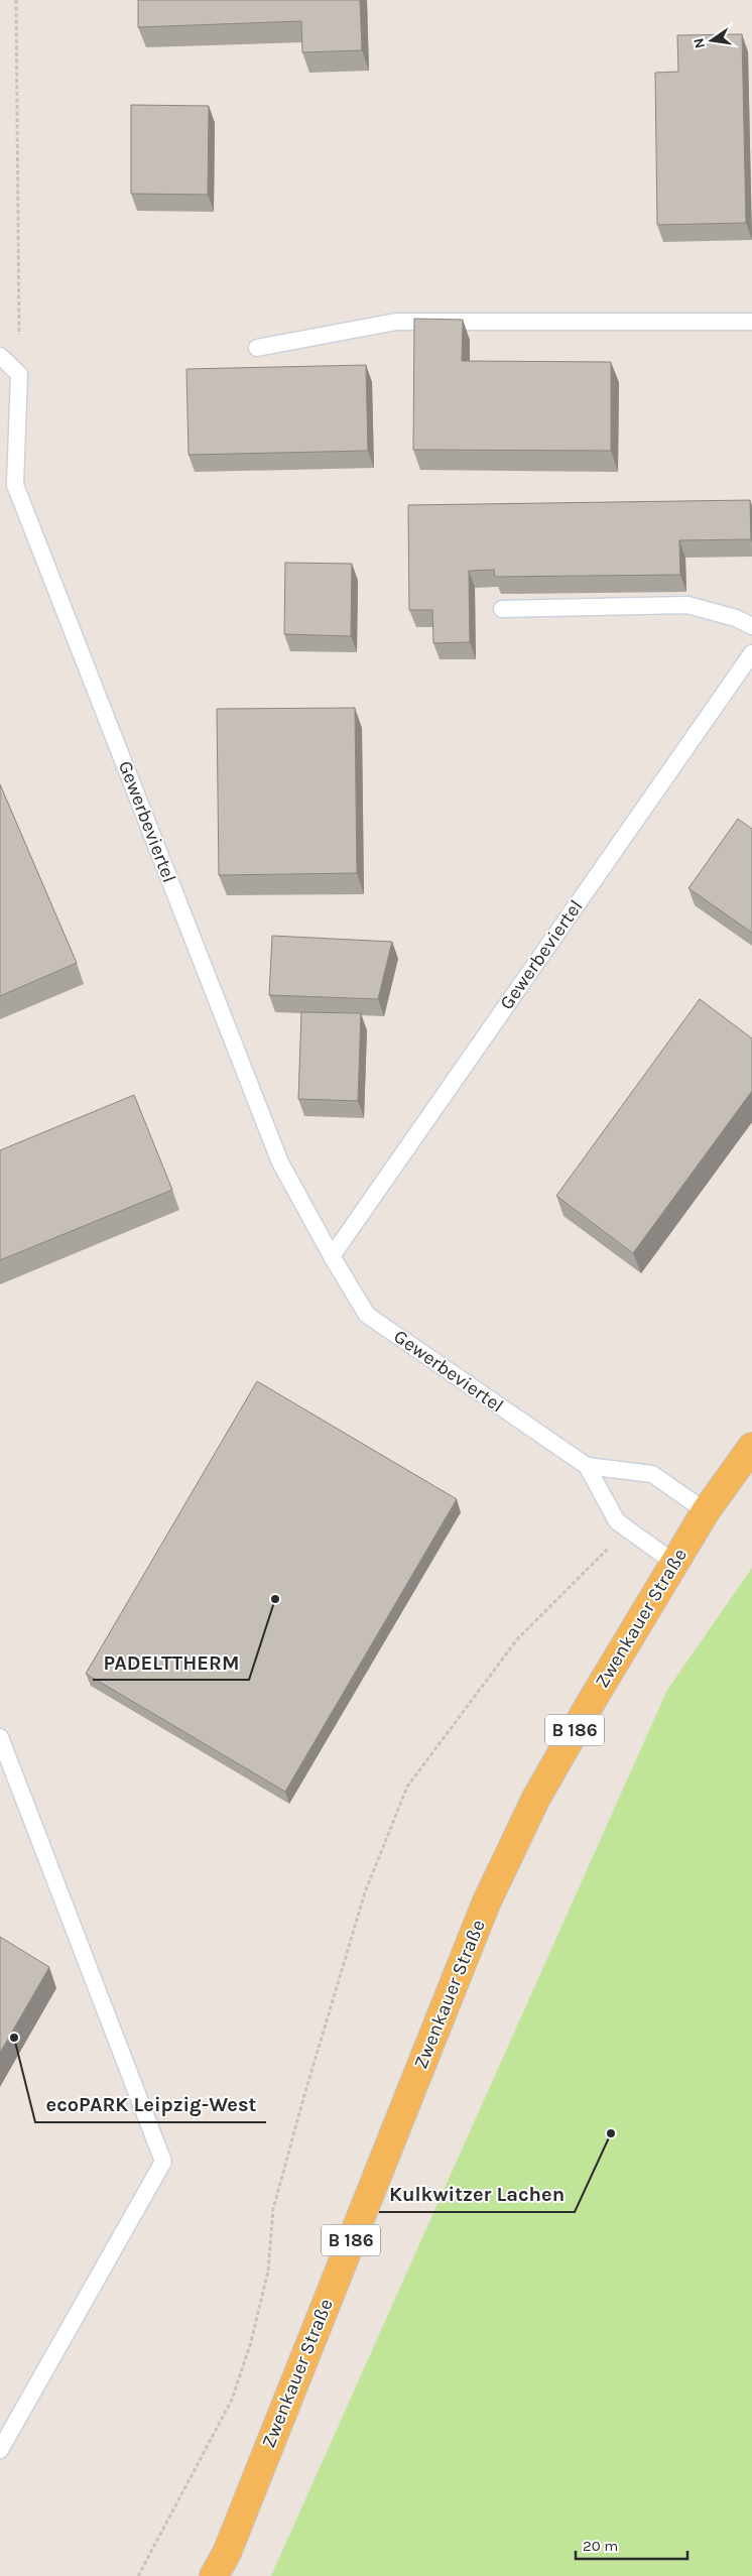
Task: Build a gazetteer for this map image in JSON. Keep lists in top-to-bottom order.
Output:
{
  "streets": {
    "main road": ["Zwenkauer Straße", "B 186"],
    "lane": ["Gewerbeviertel"]
  },
  "crossings": [
    ["Gewerbeviertel", "Zwenkauer Straße"]
  ],
  "places": ["PADELTTHERM", "ecoPARK Leipzig-West", "Kulkwitzer Lachen"],
  "scale_bar": "20 m",
  "north": "left"
}
